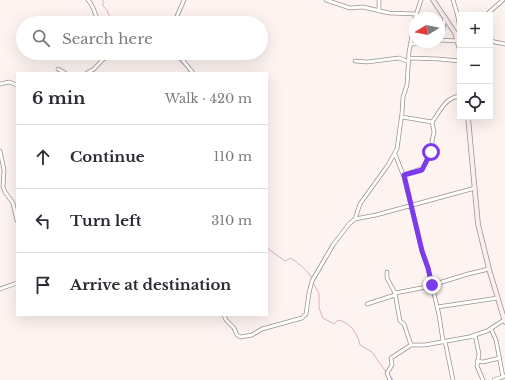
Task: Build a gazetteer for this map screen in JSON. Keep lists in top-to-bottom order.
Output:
{
  "north": "left",
  "page": {
    "map_buttons": ["+", "−"],
    "search": "Search here",
    "heading": ["6 min", "Walk · 420 m"],
    "list": [
      ["Continue", "110 m"],
      ["Turn left", "310 m"],
      "Arrive at destination"
    ]
  }
}
